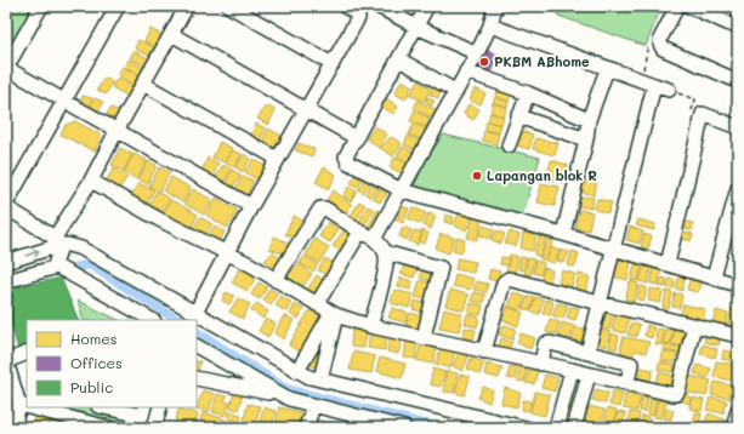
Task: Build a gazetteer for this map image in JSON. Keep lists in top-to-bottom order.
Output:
{
  "places": ["PKBM ABhome", "Lapangan blok R"],
  "legend": ["Homes", "Offices", "Public"]
}
